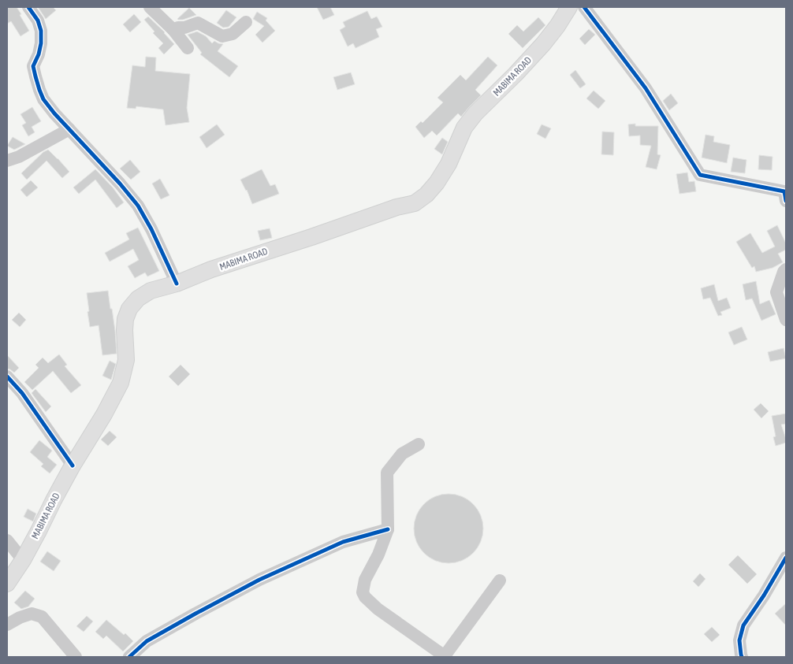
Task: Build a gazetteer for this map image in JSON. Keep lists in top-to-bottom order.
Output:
{
  "streets": {
    "main road": ["MABIMA ROAD"]
  }
}
